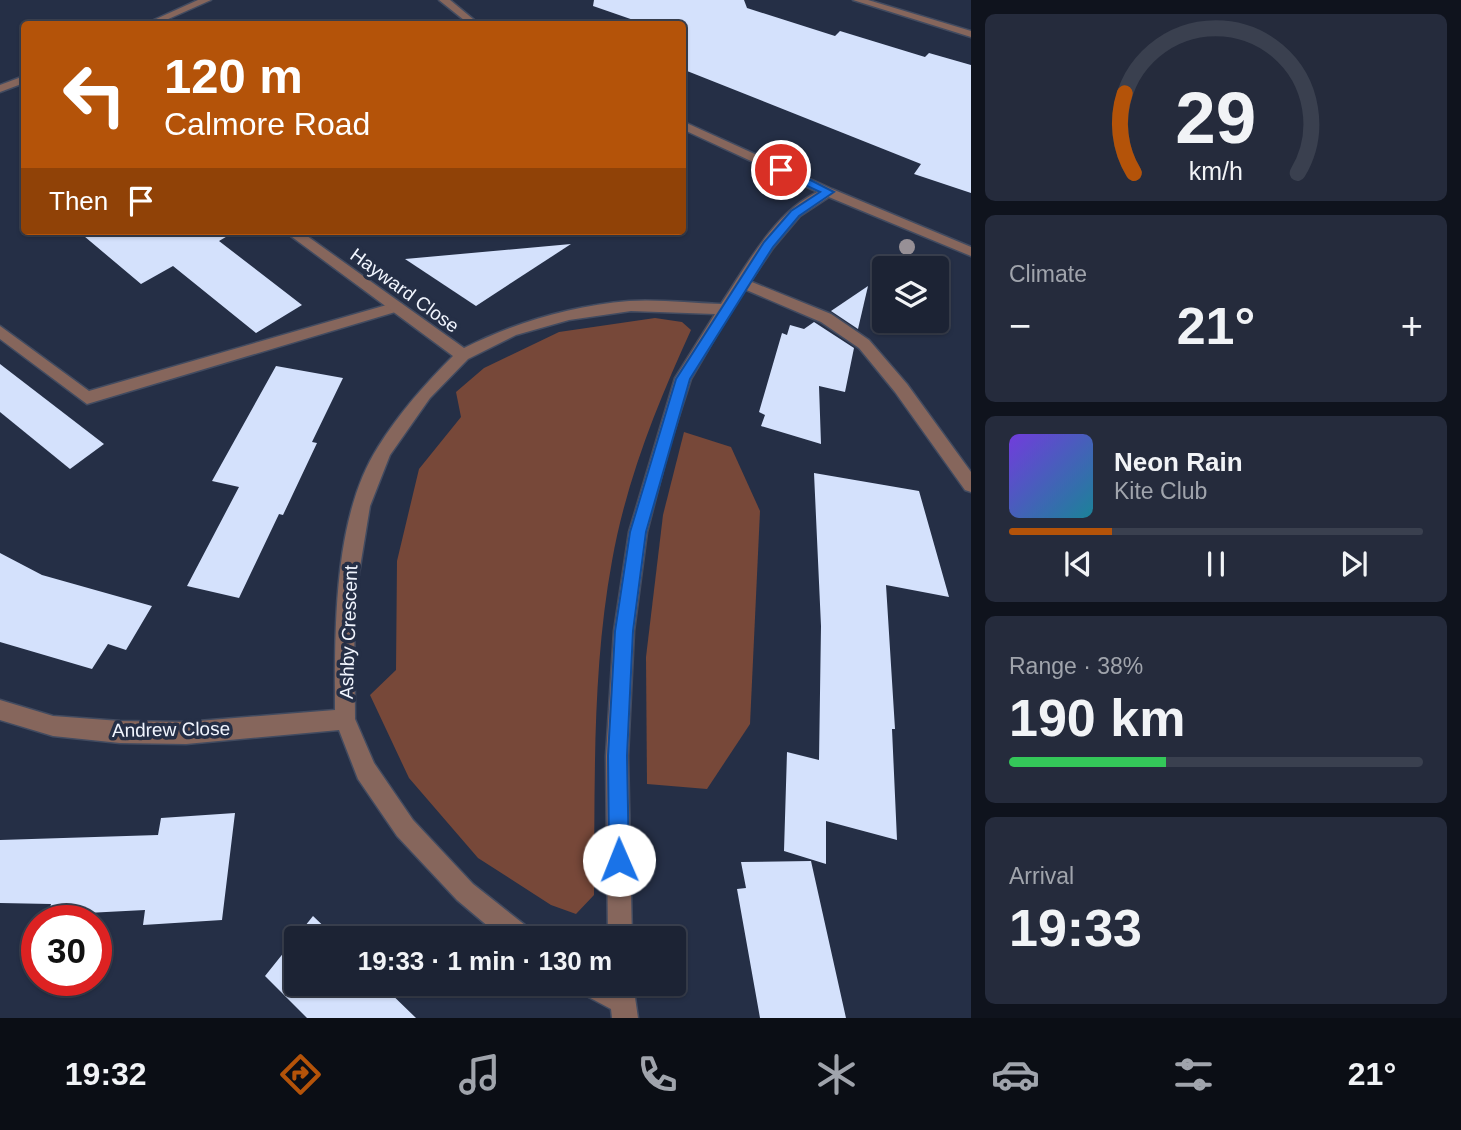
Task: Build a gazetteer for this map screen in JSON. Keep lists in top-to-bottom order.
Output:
{
  "streets": {
    "street": ["Hayward Close", "Ashby Crescent", "Andrew Close"]
  },
  "crossings": [
    ["Hayward Close", "Ashby Crescent"],
    ["Ashby Crescent", "Andrew Close"]
  ],
  "page": {
    "turn": ["120 m", "Calmore Road"],
    "then": "Then",
    "tile": [
      "Climate",
      ["Range · 38%", "190 km"],
      ["Arrival", "19:33"]
    ],
    "heat": ["−", "21°", "+"],
    "song": ["Neon Rain", "Kite Club"],
    "limit": "30",
    "trip": "19:33 · 1 min · 130 m",
    "tabs": ["19:32", "21°"],
    "gauge": ["29", "km/h"]
  }
}
